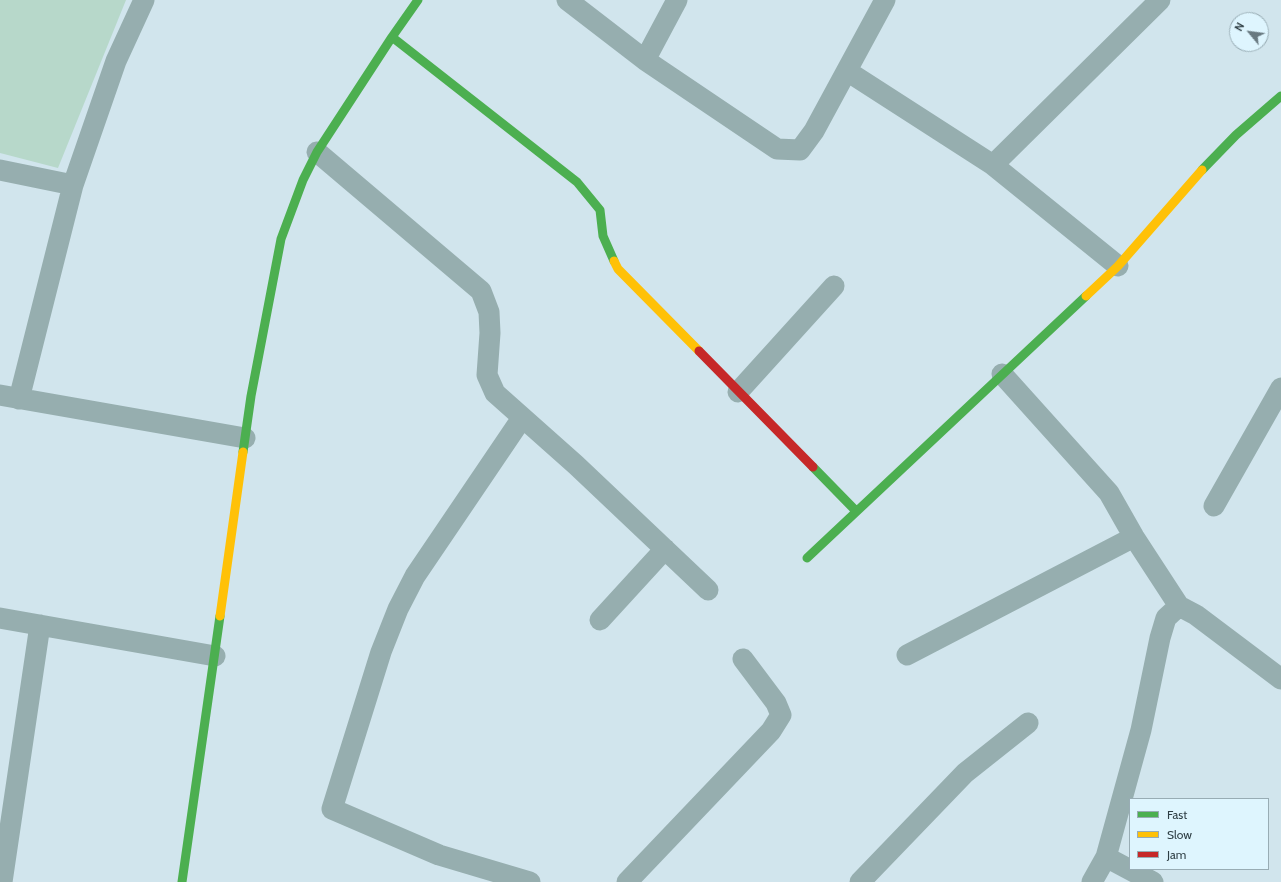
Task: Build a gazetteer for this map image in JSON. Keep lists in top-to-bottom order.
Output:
{
  "legend": ["Fast", "Slow", "Jam"],
  "north": "top left"
}
